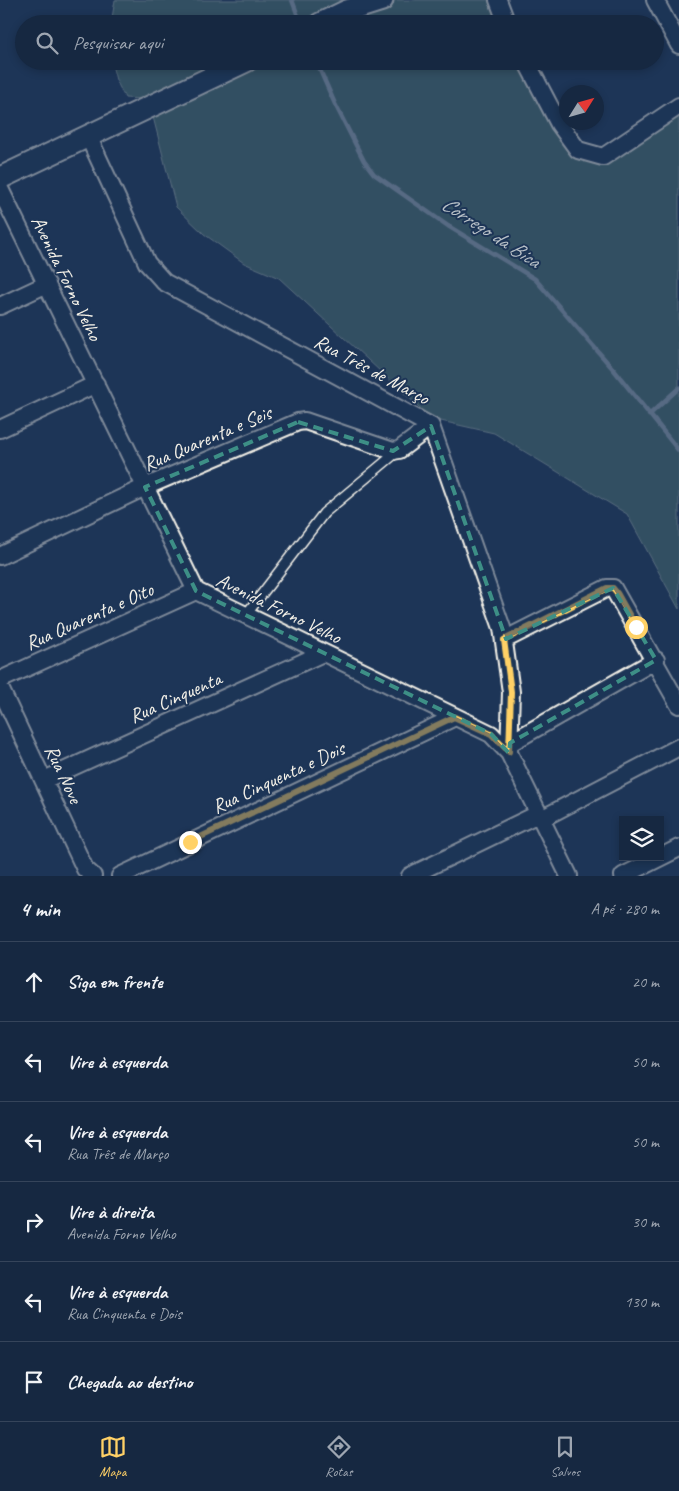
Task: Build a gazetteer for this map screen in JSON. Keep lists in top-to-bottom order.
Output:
{
  "streets": {
    "street": [
      "Avenida Forno Velho",
      "Rua Três de Março",
      "Rua Quarenta e Seis",
      "Rua Quarenta e Oito",
      "Rua Cinquenta",
      "Rua Nove",
      "Rua Cinquenta e Dois"
    ]
  },
  "crossings": [
    ["Avenida Forno Velho", "Rua Três de Março"],
    ["Avenida Forno Velho", "Rua Quarenta e Seis"],
    ["Avenida Forno Velho", "Rua Quarenta e Oito"],
    ["Avenida Forno Velho", "Rua Cinquenta"],
    ["Avenida Forno Velho", "Rua Cinquenta e Dois"],
    ["Rua Cinquenta", "Rua Nove"]
  ],
  "water": ["Córrego da Bica"],
  "north": "top right",
  "page": {
    "search": "Pesquisar aqui",
    "heading": ["4 min", "A pé · 280 m"],
    "list": [
      ["Siga em frente", "20 m"],
      ["Vire à esquerda", "50 m"],
      ["Vire à esquerda", "Rua Três de Março", "50 m"],
      ["Vire à direita", "Avenida Forno Velho", "30 m"],
      ["Vire à esquerda", "Rua Cinquenta e Dois", "130 m"],
      "Chegada ao destino"
    ],
    "nav": ["Mapa", "Rotas", "Salvos"]
  }
}
